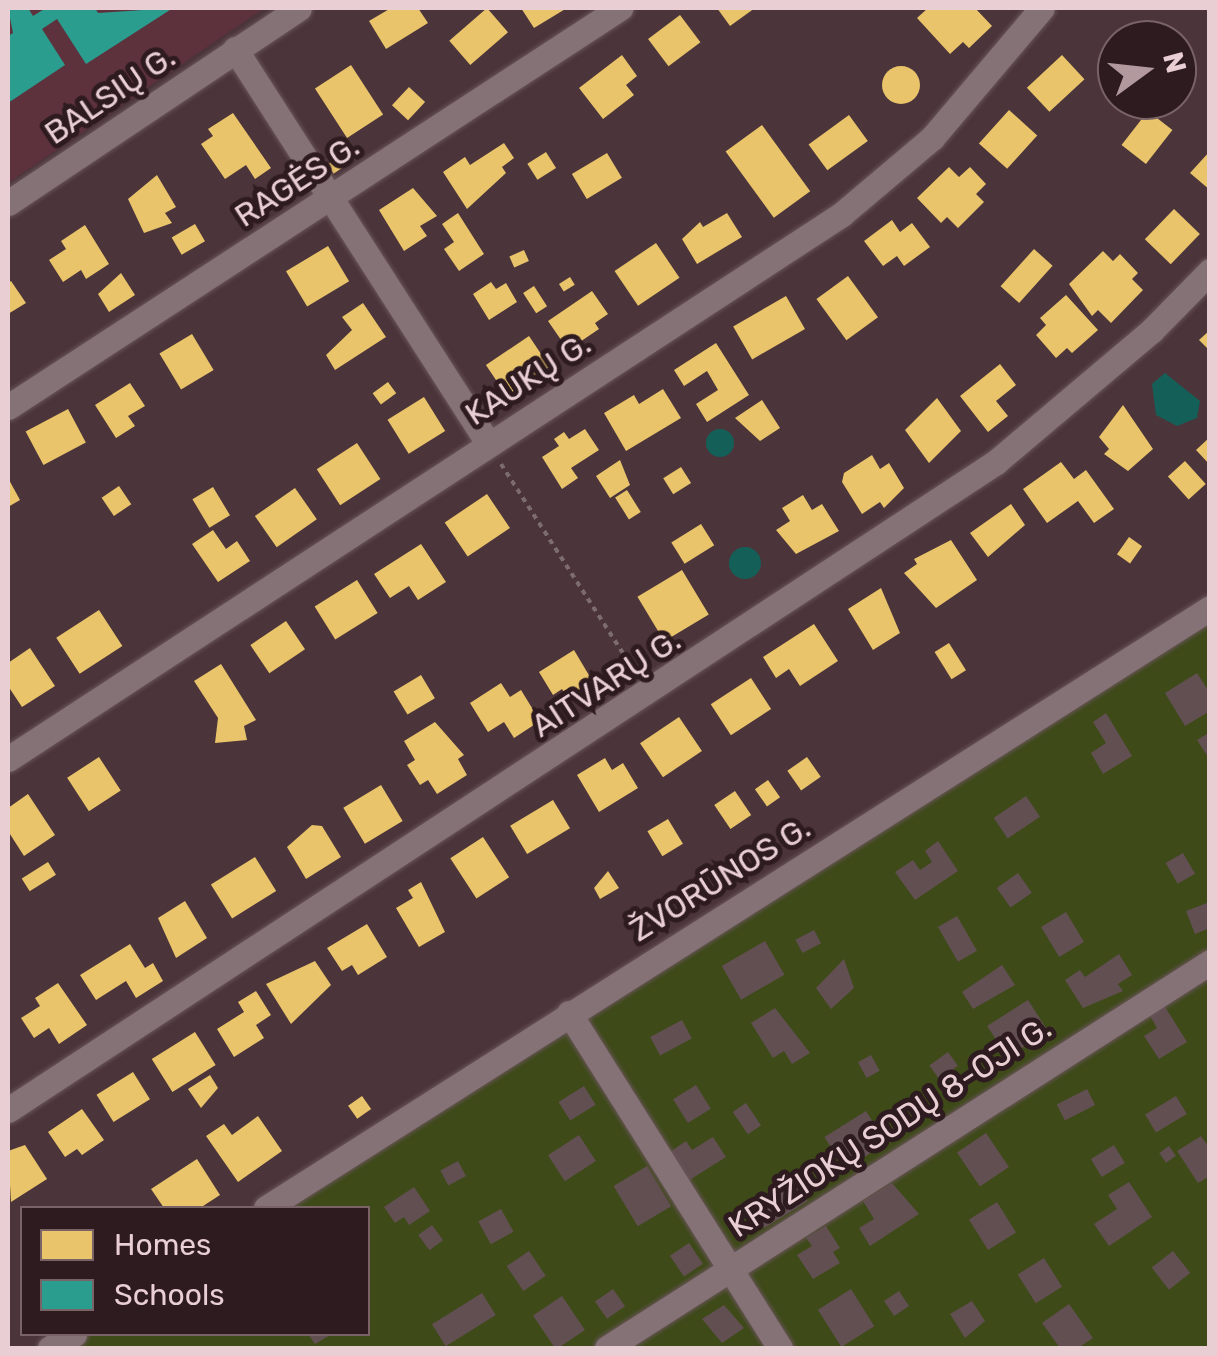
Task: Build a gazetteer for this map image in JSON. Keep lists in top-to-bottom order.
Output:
{
  "streets": {
    "street": [
      "BALSIŲ G.",
      "RAGĖS G.",
      "KAUKŲ G.",
      "AITVARŲ G.",
      "ŽVORŪNOS G.",
      "KRYŽIOKŲ SODŲ 8-OJI G."
    ]
  },
  "legend": ["Homes", "Schools"],
  "north": "right"
}
